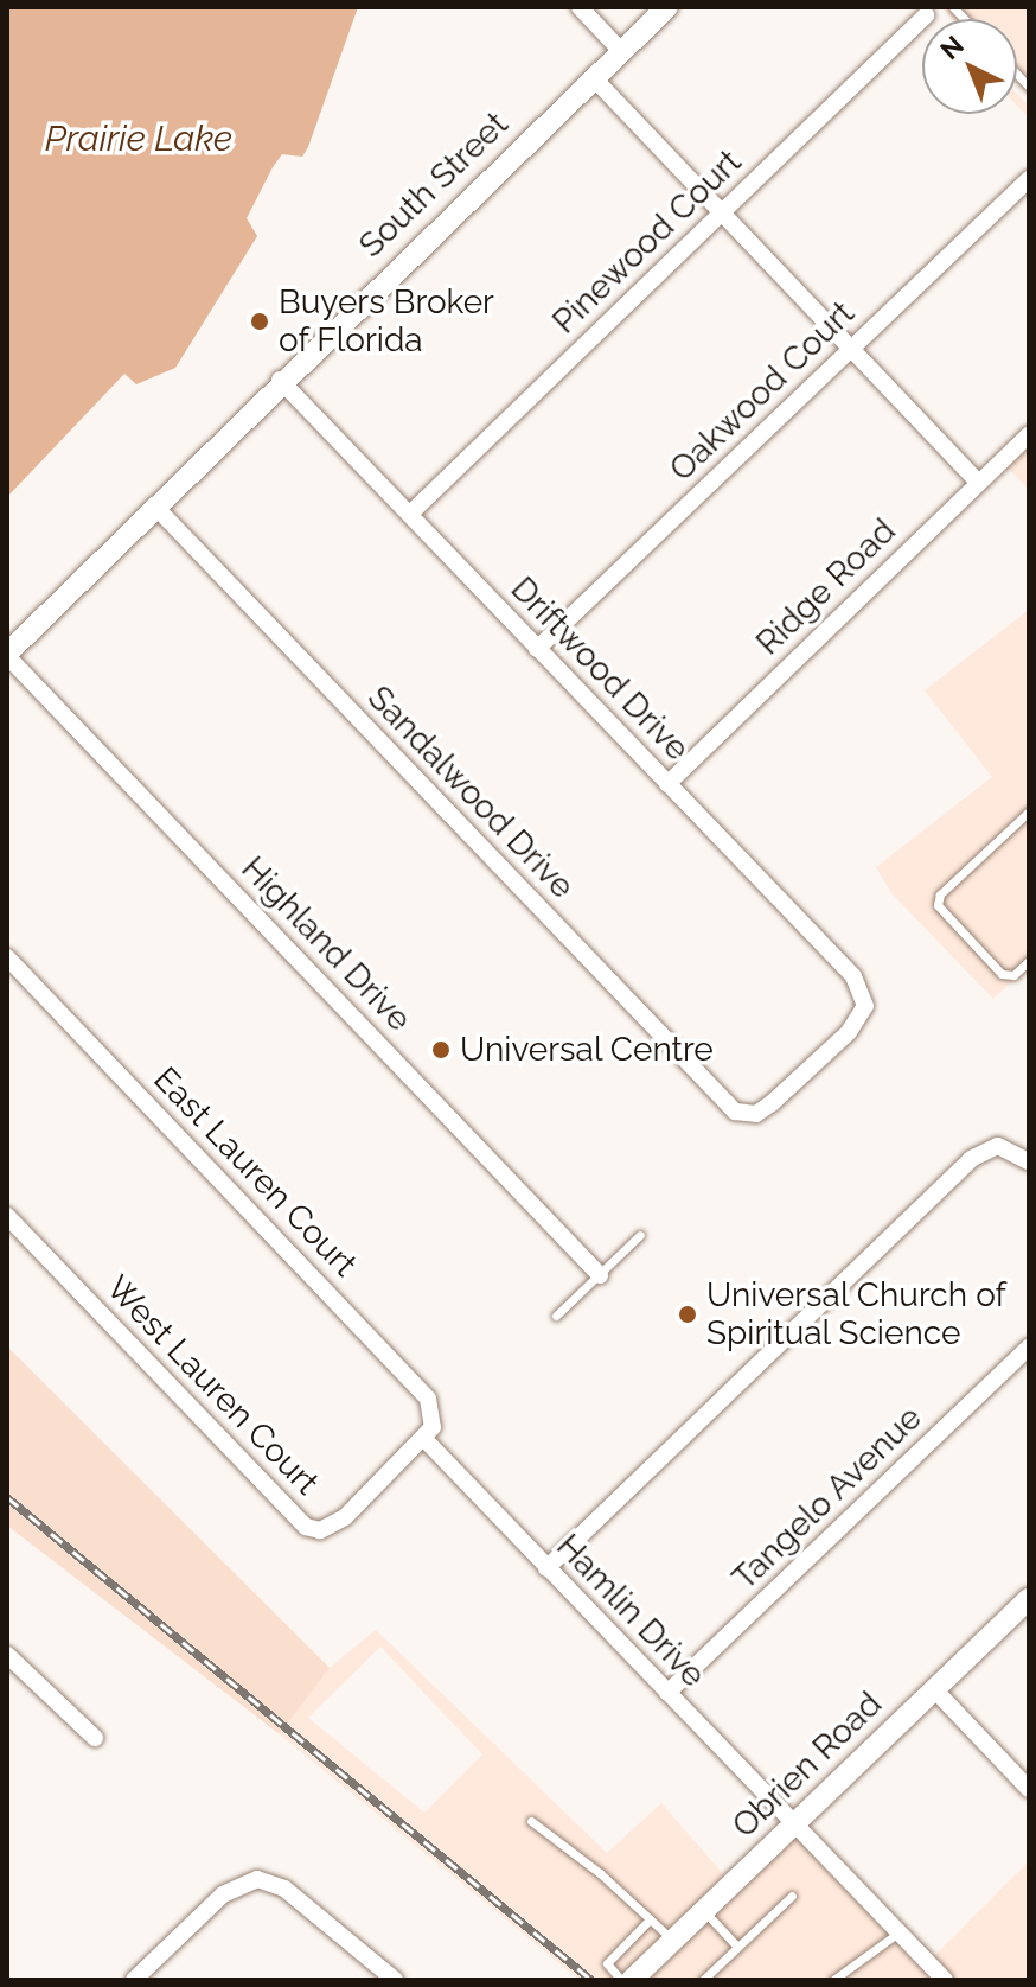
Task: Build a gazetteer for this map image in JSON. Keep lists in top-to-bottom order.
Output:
{
  "streets": {
    "street": [
      "South Street",
      "Pinewood Court",
      "Oakwood Court",
      "Ridge Road",
      "Driftwood Drive",
      "Sandalwood Drive",
      "Highland Drive",
      "East Lauren Court",
      "West Lauren Court",
      "Tangelo Avenue",
      "Hamlin Drive",
      "Obrien Road"
    ]
  },
  "crossings": [
    ["South Street", "Driftwood Drive"],
    ["South Street", "Sandalwood Drive"],
    ["South Street", "Highland Drive"],
    ["Pinewood Court", "Driftwood Drive"],
    ["Oakwood Court", "Driftwood Drive"],
    ["Ridge Road", "Driftwood Drive"],
    ["Driftwood Drive", "Sandalwood Drive"],
    ["East Lauren Court", "West Lauren Court"],
    ["East Lauren Court", "Hamlin Drive"],
    ["West Lauren Court", "Hamlin Drive"],
    ["Tangelo Avenue", "Hamlin Drive"],
    ["Hamlin Drive", "Obrien Road"]
  ],
  "water": ["Prairie Lake"],
  "places": ["Buyers Broker of Florida", "Universal Centre", "Universal Church of Spiritual Science"],
  "north": "top left"
}
